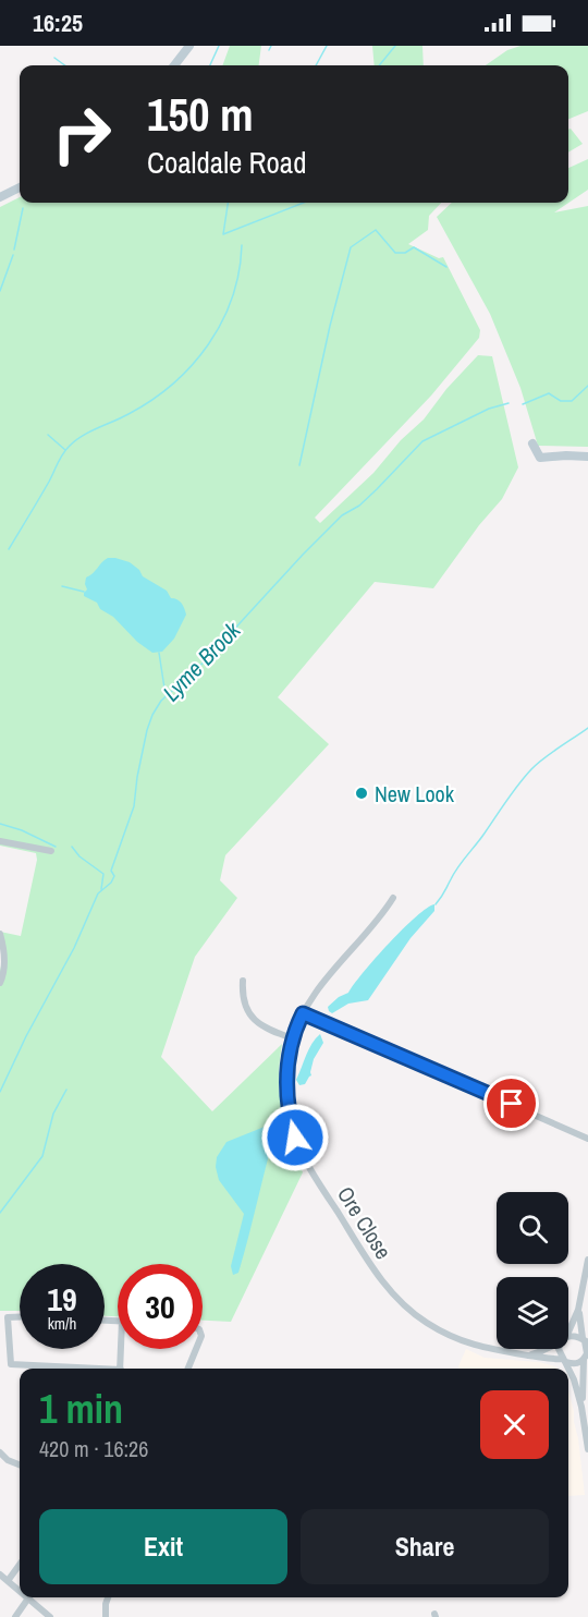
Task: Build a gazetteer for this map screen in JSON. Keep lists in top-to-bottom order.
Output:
{
  "streets": {
    "street": ["Ore Close"]
  },
  "water": ["Lyme Brook"],
  "places": ["New Look"],
  "page": {
    "status": "16:25",
    "turn": ["150 m", "Coaldale Road"],
    "speed": "19 km/h",
    "limit": "30",
    "heading": ["1 min", "420 m · 16:26"],
    "buttons": ["Exit", "Share"]
  }
}
